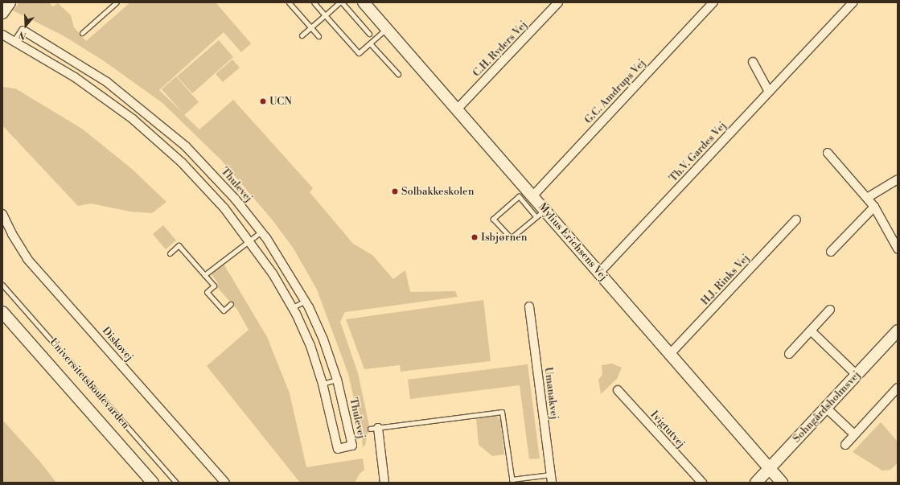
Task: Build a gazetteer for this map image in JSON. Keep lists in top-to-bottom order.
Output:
{
  "streets": {
    "street": [
      "C.H. Ryders Vej",
      "G.C. Amdrups Vej",
      "Th.V. Gardes Vej",
      "Thulevej",
      "Mylius Erichsens Vej",
      "H.J. Rinks Vej",
      "Diskovej",
      "Universitetsboulevarden",
      "Umanakvej",
      "Sohngårdsholmsvej",
      "Ivigtutvej"
    ]
  },
  "crossings": [
    ["C.H. Ryders Vej", "Mylius Erichsens Vej"],
    ["G.C. Amdrups Vej", "Mylius Erichsens Vej"],
    ["Th.V. Gardes Vej", "Mylius Erichsens Vej"],
    ["Mylius Erichsens Vej", "H.J. Rinks Vej"],
    ["Mylius Erichsens Vej", "Sohngårdsholmsvej"]
  ],
  "places": ["UCN", "Solbakkeskolen", "Isbjørnen"],
  "north": "bottom"
}
